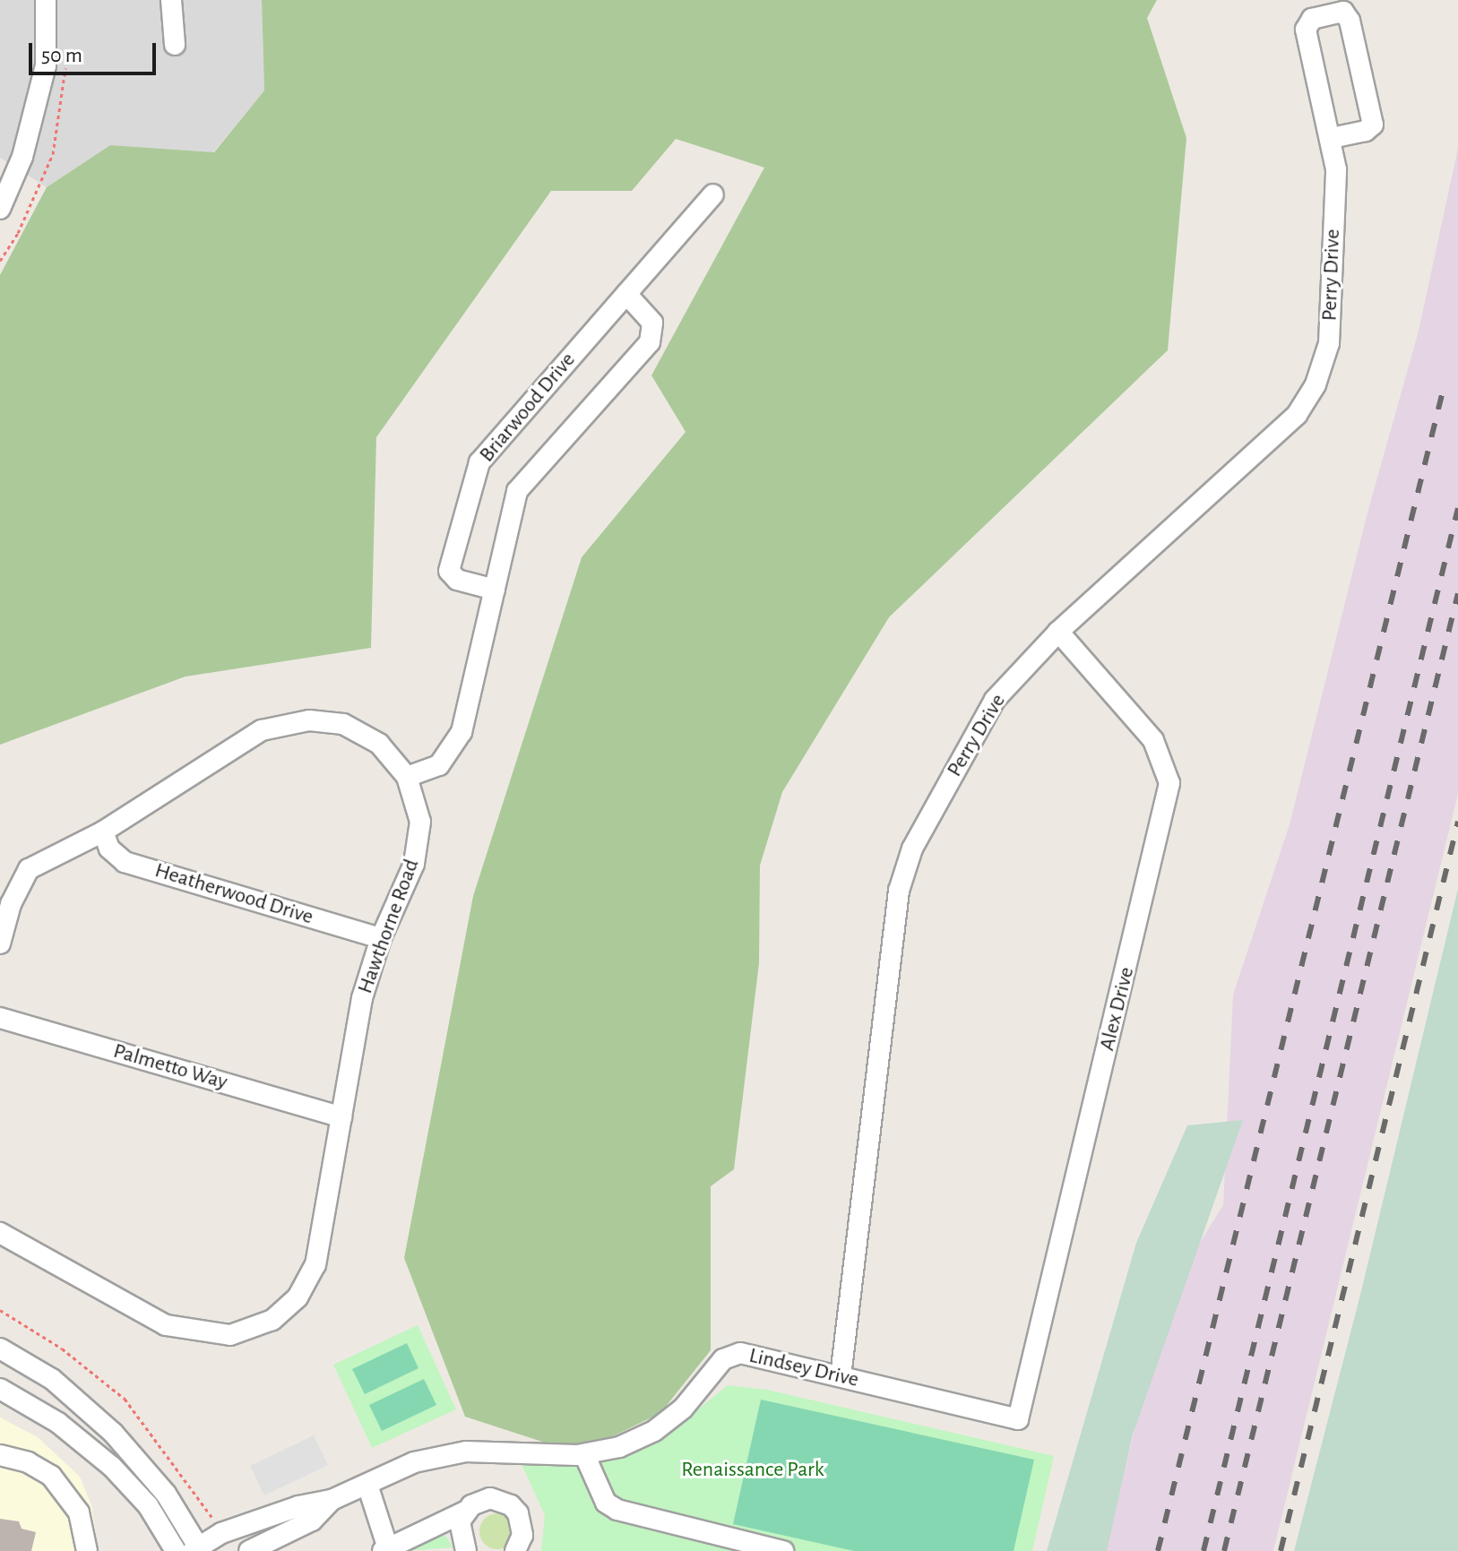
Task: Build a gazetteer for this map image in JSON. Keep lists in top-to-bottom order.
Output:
{
  "streets": {
    "street": [
      "Perry Drive",
      "Briarwood Drive",
      "Heatherwood Drive",
      "Hawthorne Road",
      "Alex Drive",
      "Palmetto Way",
      "Lindsey Drive"
    ]
  },
  "crossings": [
    ["Perry Drive", "Alex Drive"],
    ["Perry Drive", "Lindsey Drive"],
    ["Heatherwood Drive", "Hawthorne Road"],
    ["Hawthorne Road", "Palmetto Way"],
    ["Alex Drive", "Lindsey Drive"]
  ],
  "parks": ["Renaissance Park"],
  "scale_bar": "50 m"
}
